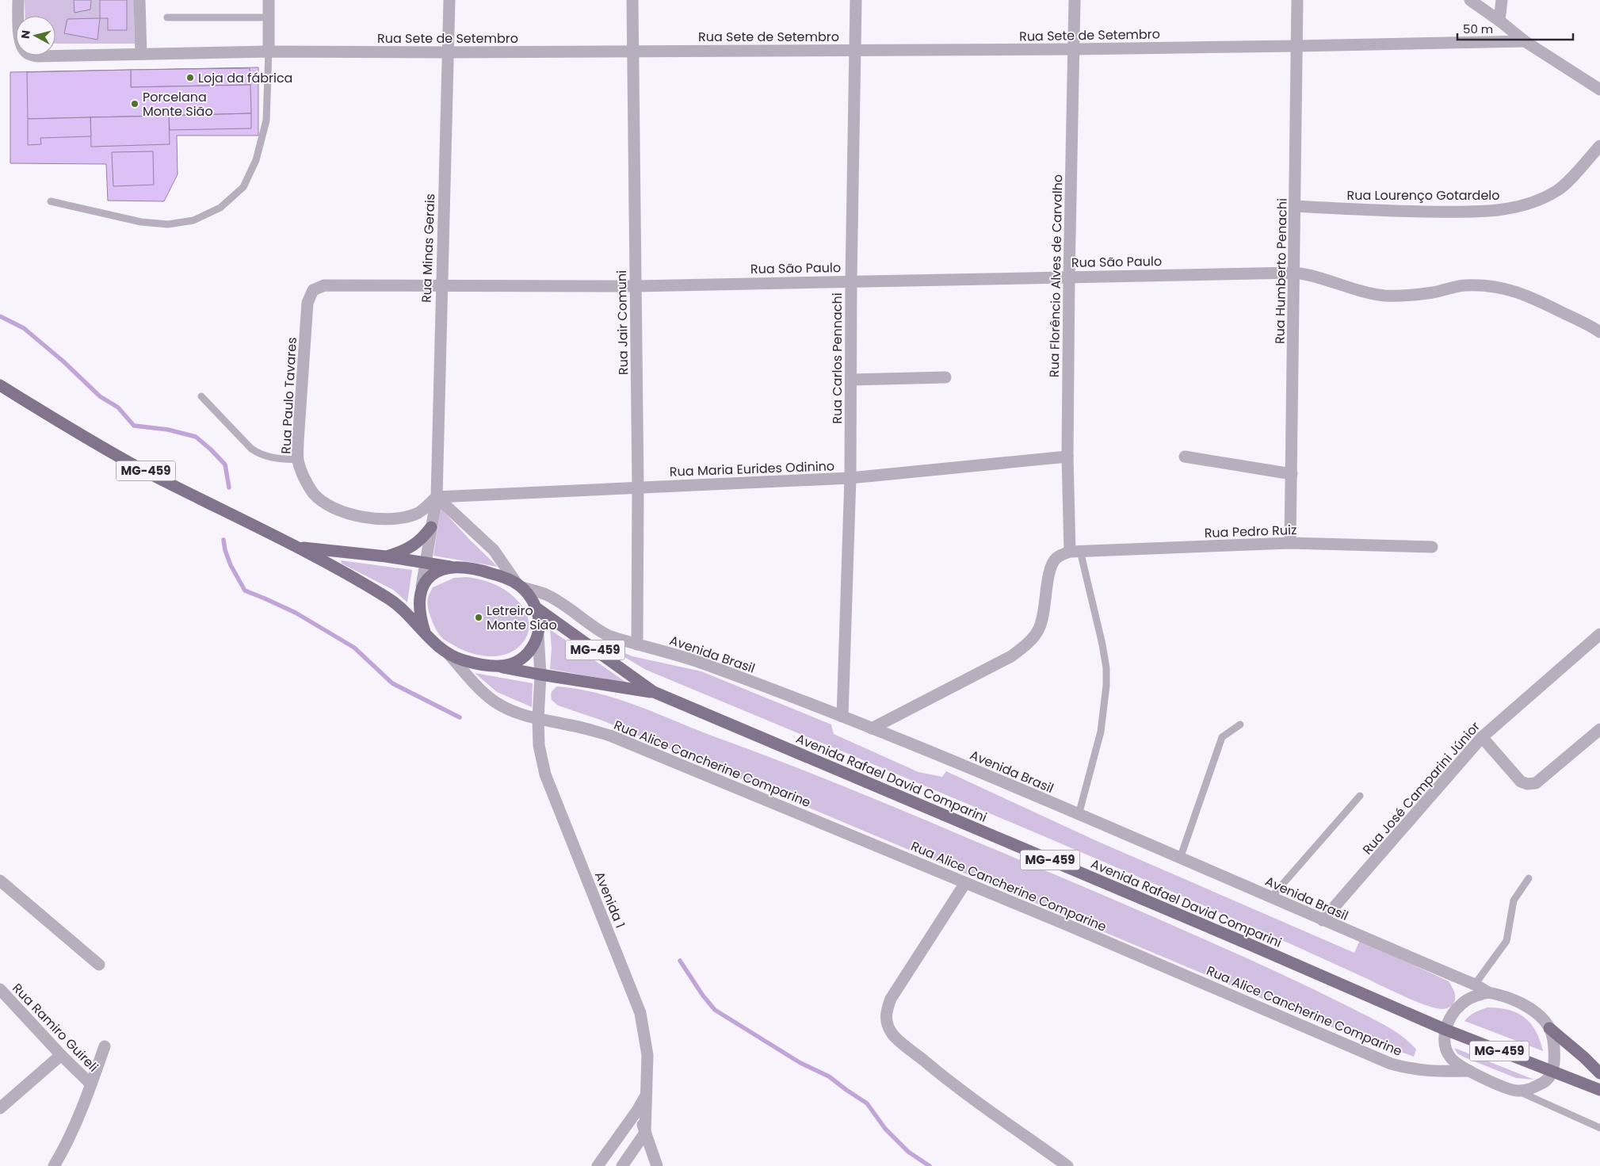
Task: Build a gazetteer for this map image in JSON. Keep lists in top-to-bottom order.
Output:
{
  "streets": {
    "main road": ["MG-459", "Avenida Rafael David Comparini"],
    "street": [
      "Rua Sete de Setembro",
      "Rua Lourenço Gotardelo",
      "Rua Minas Gerais",
      "Rua São Paulo",
      "Rua Humberto Penachi",
      "Rua Florêncio Alves de Carvalho",
      "Rua Jair Comuni",
      "Rua Carlos Pennachi",
      "Rua Paulo Tavares",
      "Rua Maria Eurides Odinino",
      "Rua Pedro Ruiz",
      "Avenida Brasil",
      "Rua Alice Cancherine Comparine",
      "Rua José Camparini Júnior",
      "Avenida 1",
      "Rua Ramiro Guireli"
    ]
  },
  "crossings": [
    ["Rua Sete de Setembro", "Rua Minas Gerais"],
    ["Rua Sete de Setembro", "Rua Humberto Penachi"],
    ["Rua Sete de Setembro", "Rua Florêncio Alves de Carvalho"],
    ["Rua Sete de Setembro", "Rua Jair Comuni"],
    ["Rua Sete de Setembro", "Rua Carlos Pennachi"],
    ["Rua Lourenço Gotardelo", "Rua Humberto Penachi"],
    ["Rua Minas Gerais", "Rua São Paulo"],
    ["Rua Minas Gerais", "Rua Paulo Tavares"],
    ["Rua Minas Gerais", "Rua Maria Eurides Odinino"],
    ["Rua Minas Gerais", "Avenida Brasil"],
    ["Rua Minas Gerais", "Rua Alice Cancherine Comparine"],
    ["Rua Minas Gerais", "Avenida Rafael David Comparini"],
    ["Rua Minas Gerais", "Avenida 1"],
    ["Rua São Paulo", "Rua Humberto Penachi"],
    ["Rua São Paulo", "Rua Florêncio Alves de Carvalho"],
    ["Rua São Paulo", "Rua Jair Comuni"],
    ["Rua São Paulo", "Rua Carlos Pennachi"],
    ["Rua São Paulo", "Rua Paulo Tavares"],
    ["Rua Humberto Penachi", "Rua Pedro Ruiz"],
    ["Rua Florêncio Alves de Carvalho", "Rua Maria Eurides Odinino"],
    ["Rua Florêncio Alves de Carvalho", "Rua Pedro Ruiz"],
    ["Rua Jair Comuni", "Rua Maria Eurides Odinino"],
    ["Rua Jair Comuni", "Avenida Brasil"],
    ["Rua Carlos Pennachi", "Rua Maria Eurides Odinino"],
    ["Rua Carlos Pennachi", "Avenida Brasil"],
    ["Rua Paulo Tavares", "Rua Maria Eurides Odinino"],
    ["MG-459", "Avenida Brasil"],
    ["MG-459", "Rua Alice Cancherine Comparine"],
    ["MG-459", "Avenida Rafael David Comparini"],
    ["Avenida Brasil", "Rua Alice Cancherine Comparine"],
    ["Avenida Brasil", "Avenida Rafael David Comparini"],
    ["Avenida Brasil", "Rua José Camparini Júnior"],
    ["Avenida Brasil", "Avenida 1"],
    ["Rua Alice Cancherine Comparine", "Avenida Rafael David Comparini"],
    ["Rua Alice Cancherine Comparine", "Avenida 1"],
    ["Avenida Rafael David Comparini", "Avenida 1"]
  ],
  "places": ["Loja da fábrica", "Porcelana Monte Sião", "Letreiro Monte Sião"],
  "scale_bar": "50 m",
  "north": "left"
}
